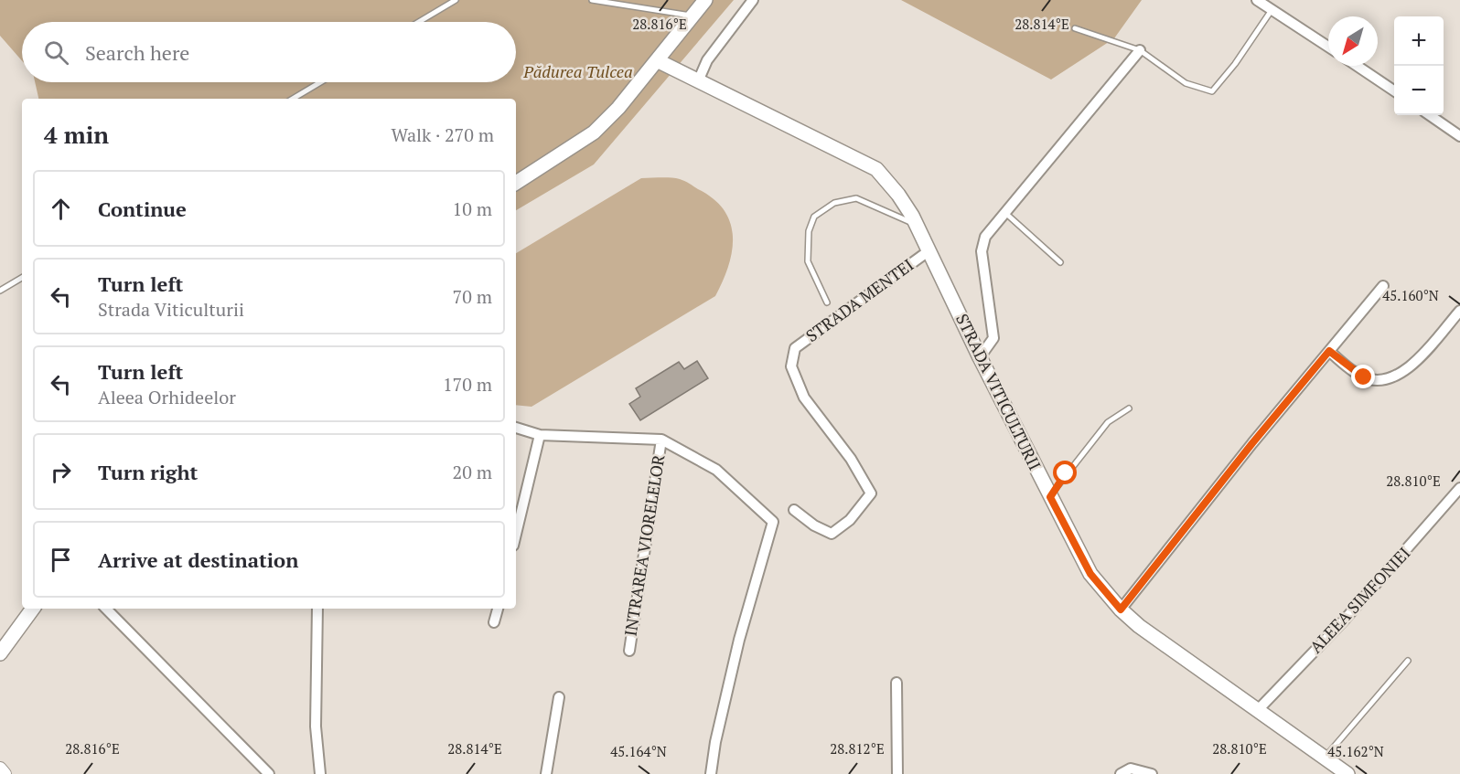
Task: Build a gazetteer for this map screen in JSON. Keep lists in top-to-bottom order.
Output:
{
  "streets": {
    "main road": ["STRADA VITICULTURII"],
    "street": ["STRADA MENTEI", "INTRAREA VIORELELOR", "ALEEA SIMFONIEI"]
  },
  "crossings": [
    ["STRADA MENTEI", "STRADA VITICULTURII"],
    ["STRADA VITICULTURII", "ALEEA SIMFONIEI"]
  ],
  "parks": ["Pădurea Tulcea"],
  "north": "bottom left",
  "page": {
    "map_buttons": ["+", "−"],
    "search": "Search here",
    "heading": ["4 min", "Walk · 270 m"],
    "list": [
      ["Continue", "10 m"],
      ["Turn left", "Strada Viticulturii", "70 m"],
      ["Turn left", "Aleea Orhideelor", "170 m"],
      ["Turn right", "20 m"],
      "Arrive at destination"
    ]
  },
  "coordinates": [
    "28.816°E",
    "28.814°E",
    "45.160°N",
    "28.810°E",
    "28.812°E",
    "45.164°N",
    "45.162°N"
  ]
}
